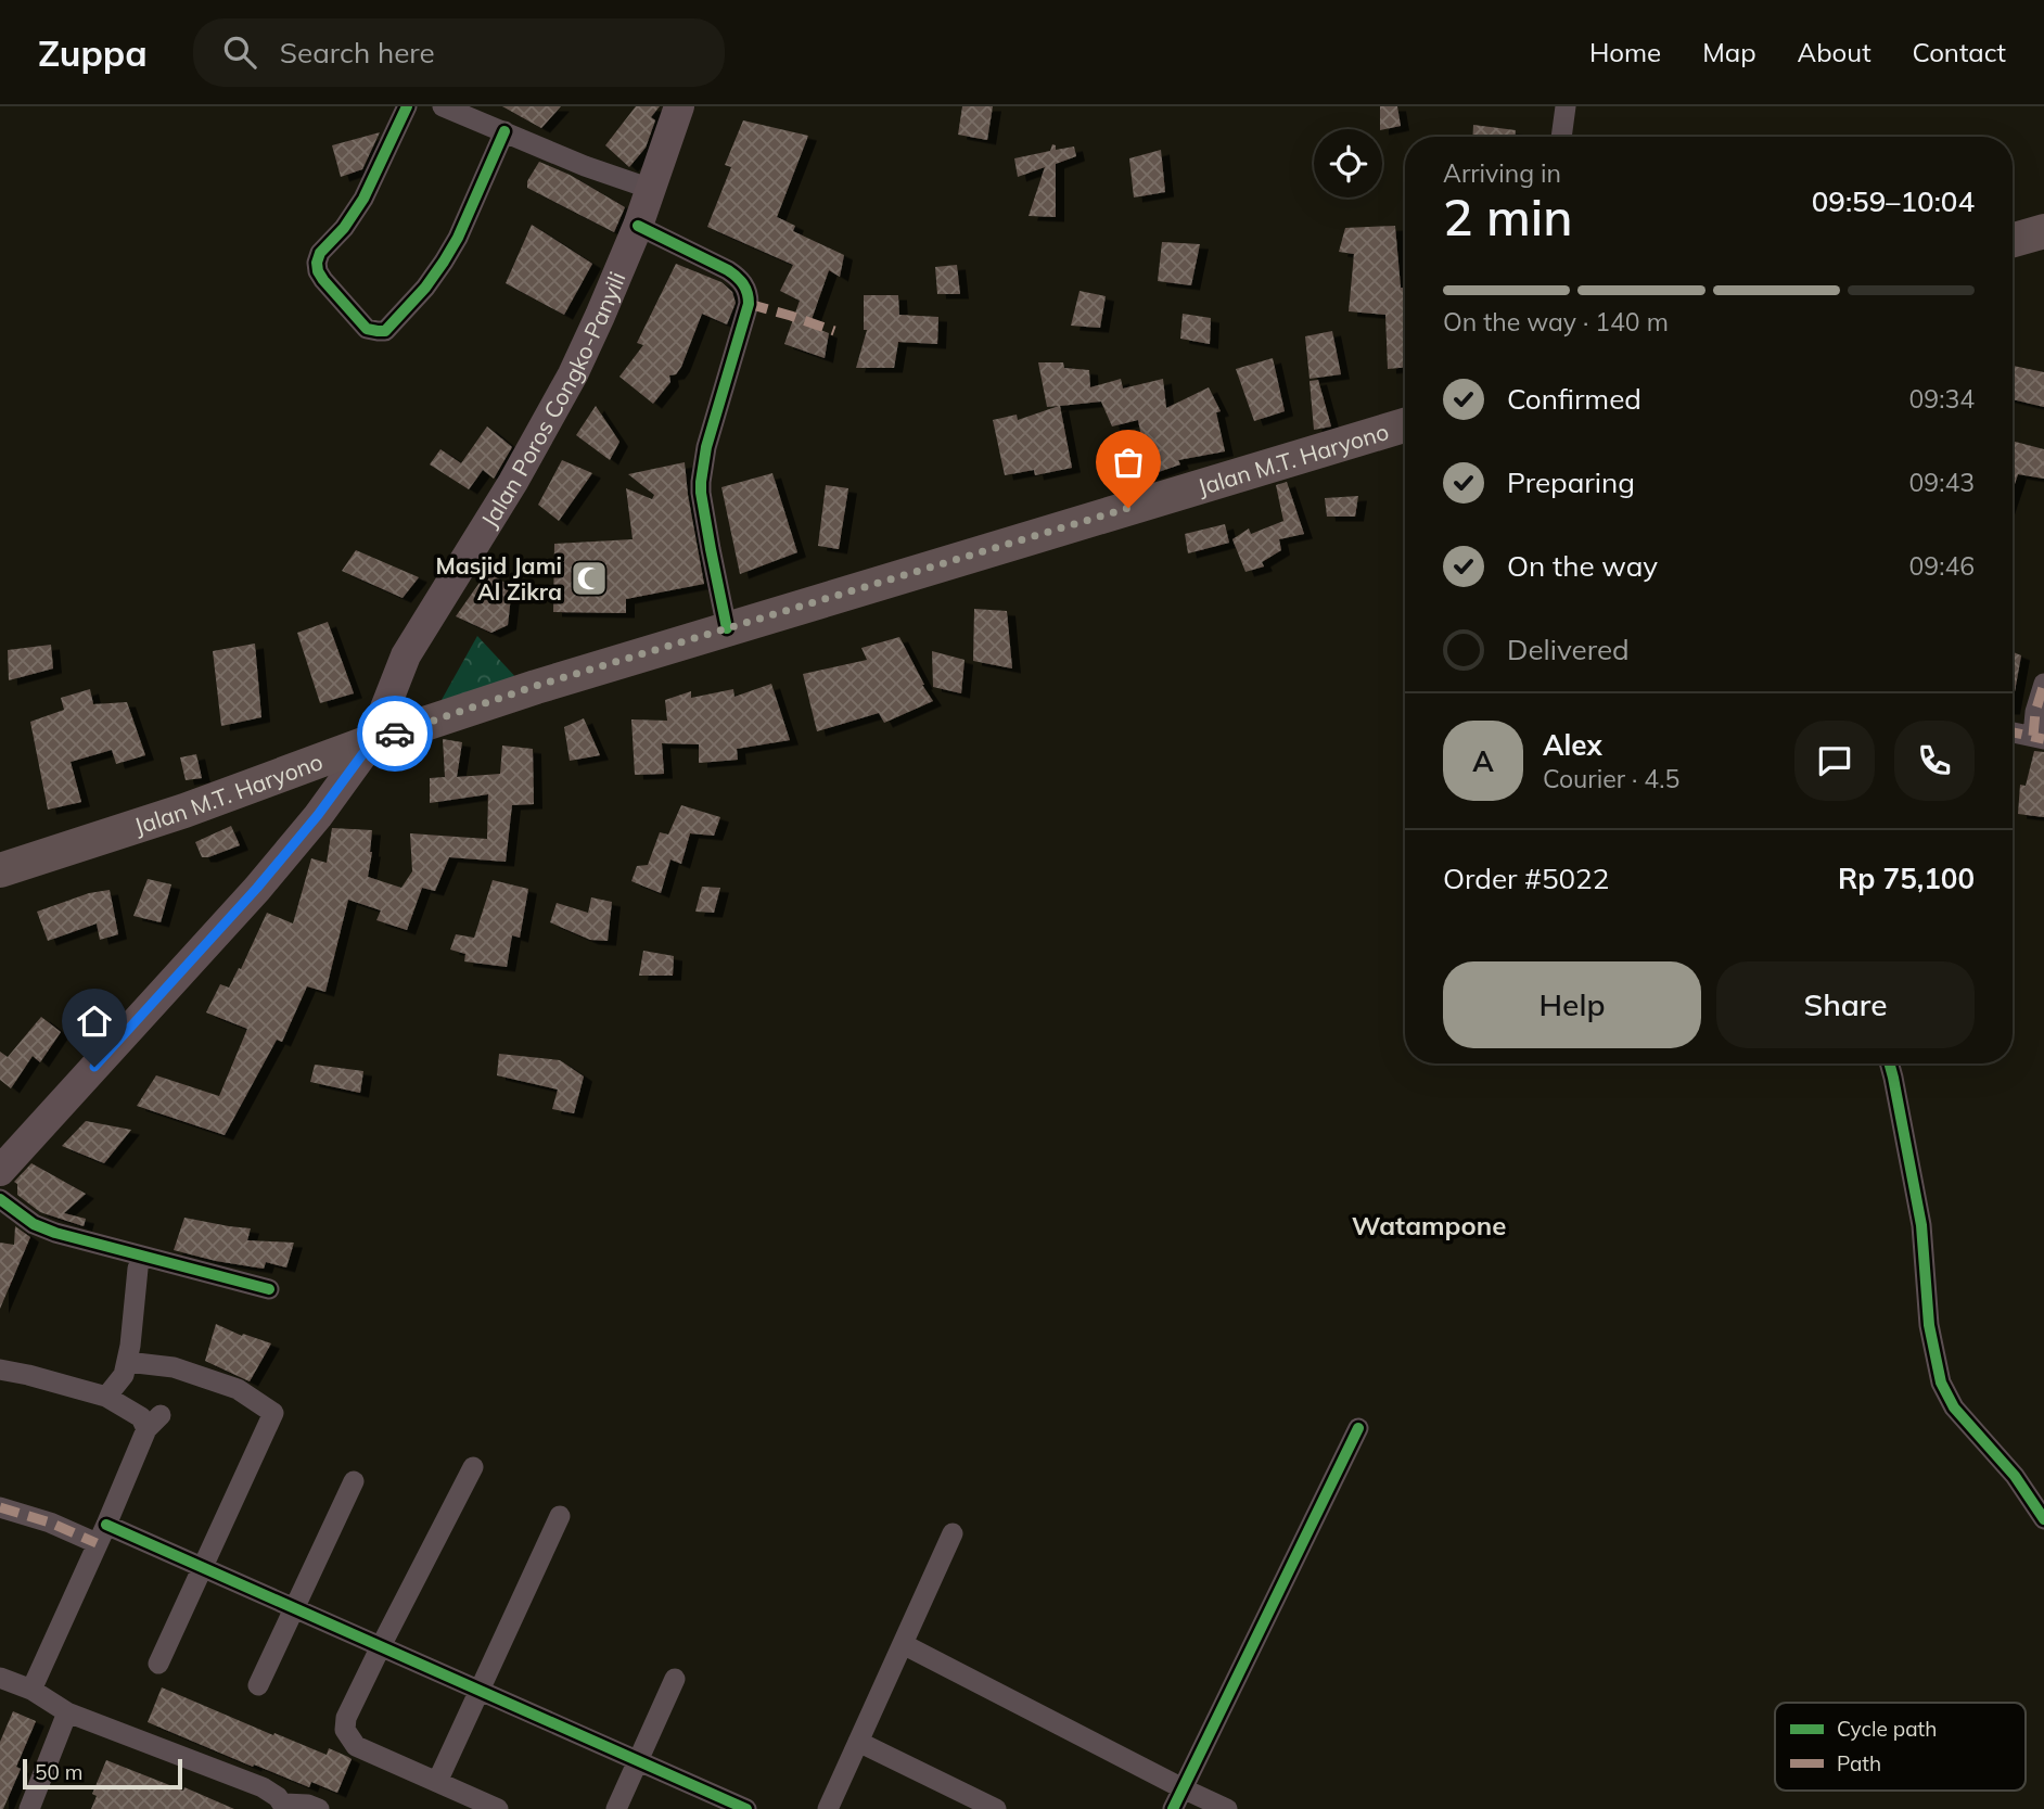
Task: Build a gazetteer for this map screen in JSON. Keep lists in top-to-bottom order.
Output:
{
  "streets": {
    "highway": ["Jalan M.T. Haryono"],
    "main road": ["Jalan Poros Congko-Panyili"]
  },
  "crossings": [
    ["Jalan Poros Congko-Panyili", "Jalan M.T. Haryono"]
  ],
  "districts": ["Watampone"],
  "places": {
    "mosque": ["Masjid Jami Al Zikra"]
  },
  "legend": ["Cycle path", "Path"],
  "scale_bar": "50 m",
  "page": {
    "header": "Zuppa",
    "search": "Search here",
    "nav": [
      "Home",
      "Map",
      "About",
      "Contact"
    ],
    "heading": ["2 min", "Arriving in", "09:59–10:04"],
    "panel": [
      "Alex",
      "Courier · 4.5",
      "Order #5022",
      "Rp 75,100"
    ],
    "bar": "On the way · 140 m",
    "list": [
      ["Confirmed", "09:34"],
      ["Preparing", "09:43"],
      ["On the way", "09:46"],
      "Delivered"
    ],
    "round": "A",
    "buttons": ["Help", "Share"],
    "scale": "50 m"
  }
}
